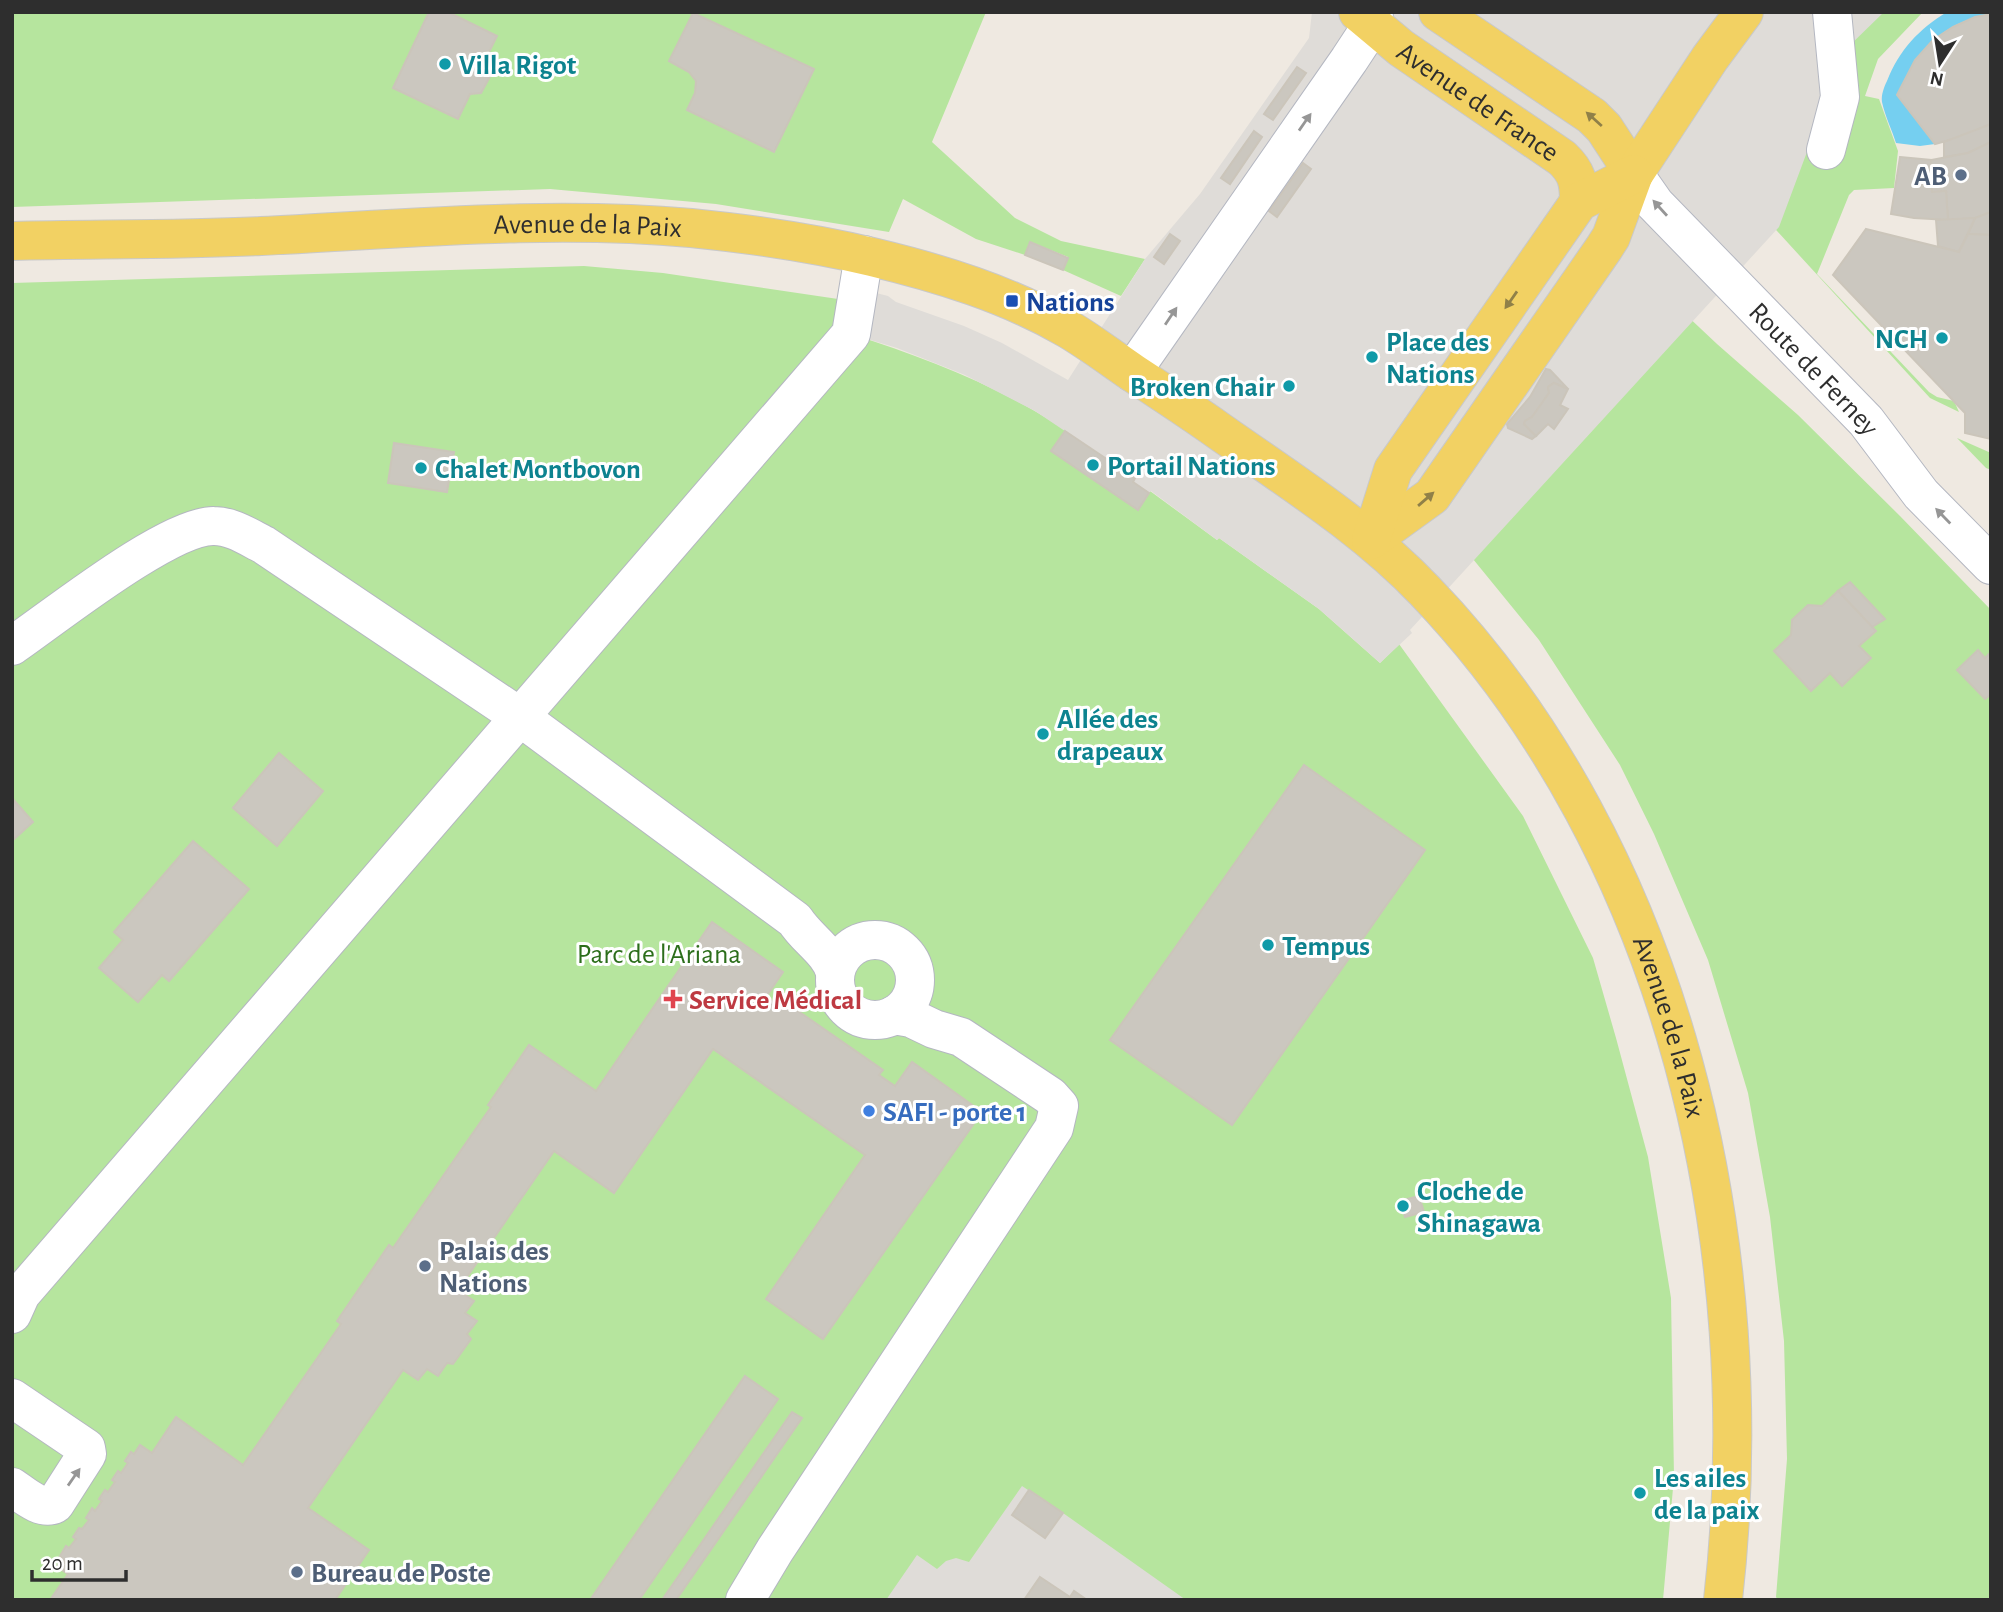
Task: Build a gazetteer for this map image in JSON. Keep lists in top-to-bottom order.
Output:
{
  "streets": {
    "main road": ["Avenue de France", "Avenue de la Paix"],
    "street": ["Route de Ferney"]
  },
  "crossings": [
    ["Avenue de France", "Route de Ferney"]
  ],
  "one_way": ["Route de Ferney"],
  "parks": ["Parc de l'Ariana"],
  "places": {
    "other": [
      "Villa Rigot",
      "AB",
      "NCH",
      "Place des Nations",
      "Broken Chair",
      "Portail Nations",
      "Chalet Montbovon",
      "Allée des drapeaux",
      "Tempus",
      "SAFI - porte 1",
      "Cloche de Shinagawa",
      "Palais des Nations",
      "Les ailes de la paix",
      "Bureau de Poste"
    ],
    "transit": ["Nations"],
    "health": ["Service Médical"]
  },
  "scale_bar": "20 m",
  "north": "bottom"
}
